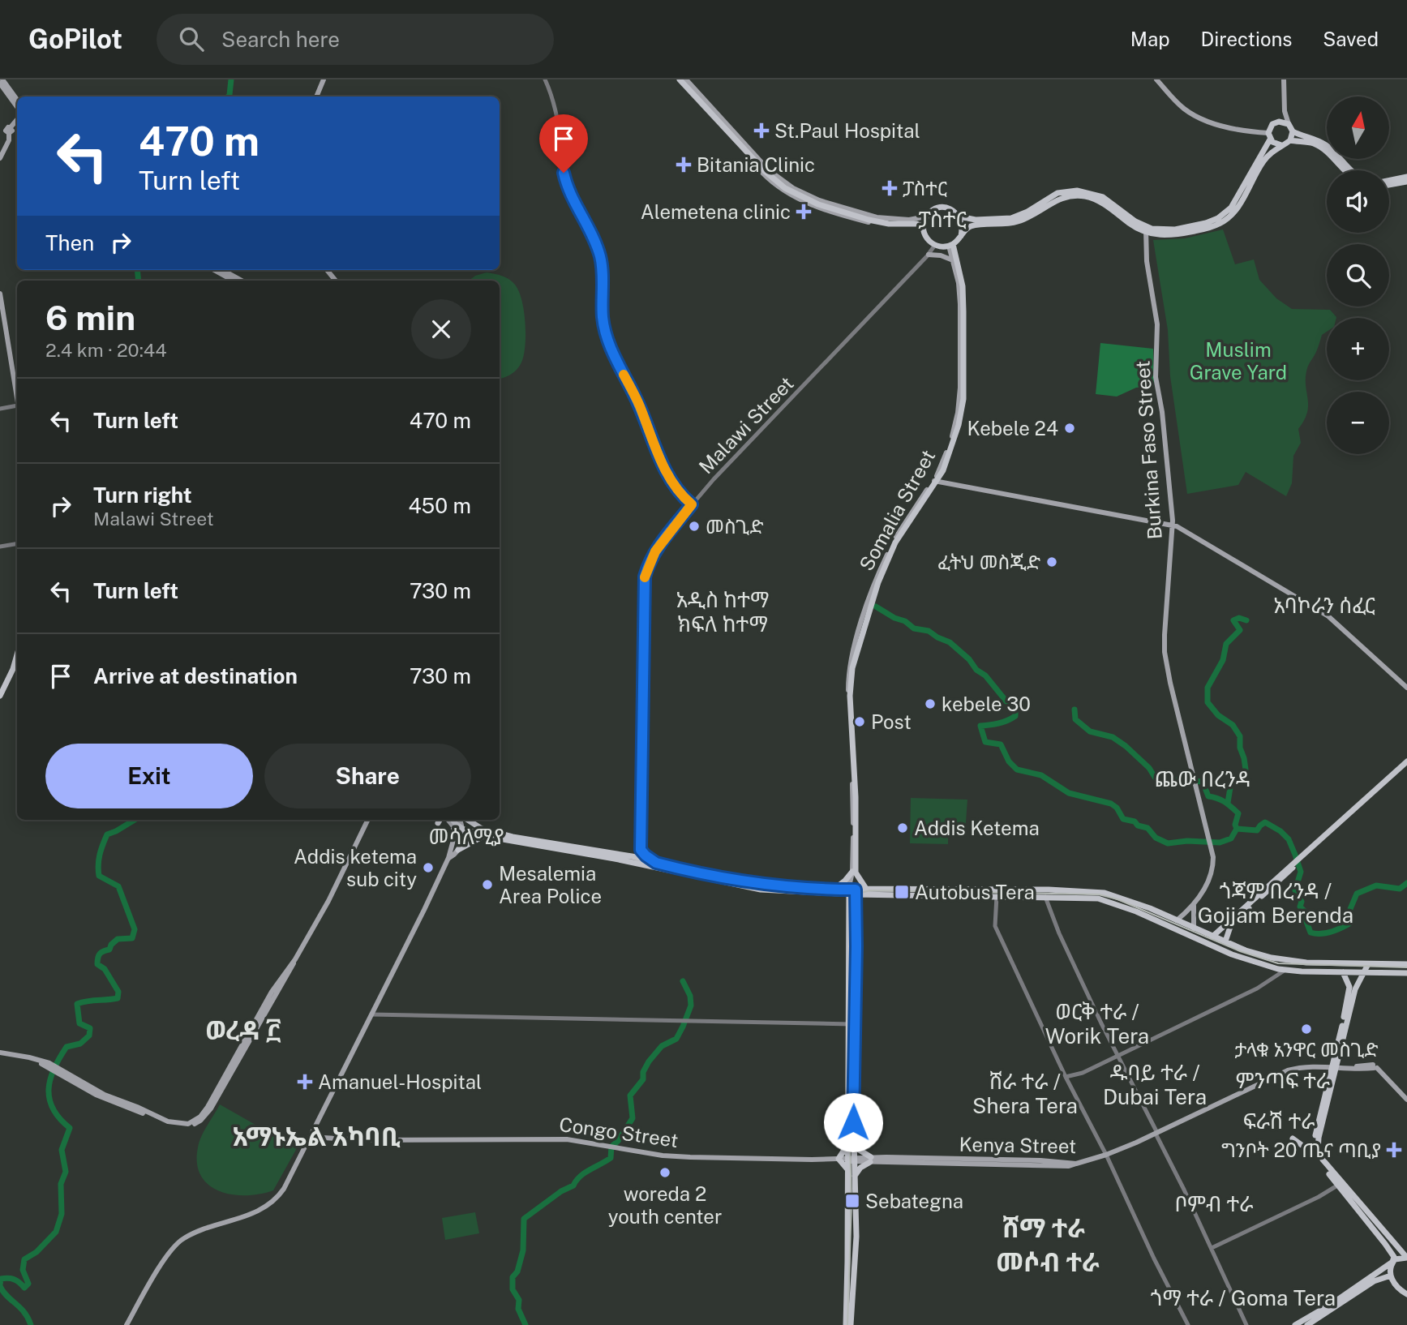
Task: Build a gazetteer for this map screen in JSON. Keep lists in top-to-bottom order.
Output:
{
  "streets": {
    "main road": [
      "Burkina Faso Street",
      "Somalia Street",
      "Congo Street",
      "Kenya Street"
    ],
    "street": ["Malawi Street"]
  },
  "crossings": [
    ["Malawi Street", "Somalia Street"],
    ["Congo Street", "Kenya Street"]
  ],
  "districts": [
    "ፓስተር",
    "አዲስ ከተማ ክፍለ ከተማ",
    "አባኮራን ሰፈር",
    "ጨው በረንዳ",
    "መሳለሚያ",
    "ጎጃም በረንዳ / Gojjam Berenda",
    "ወርቅ ተራ / Worik Tera",
    "ወረዳ ፫",
    "ዱባይ ተራ / Dubai Tera",
    "ምንጣፍ ተራ",
    "ሸራ ተራ / Shera Tera",
    "ፍራሽ ተራ",
    "አማኑኤል አካባቢ",
    "ቦምብ ተራ",
    "ሸማ ተራ",
    "መሶብ ተራ",
    "ጎማ ተራ / Goma Tera"
  ],
  "parks": ["Muslim Grave Yard"],
  "places": {
    "health": [
      "St.Paul Hospital",
      "Bitania Clinic",
      "ፓስተር",
      "Alemetena clinic",
      "Amanuel-Hospital",
      "ግንቦት 20 ጤና ጣቢያ"
    ],
    "other": [
      "Kebele 24",
      "መስጊድ",
      "ፈትህ መስጂድ",
      "kebele 30",
      "Post",
      "Addis Ketema",
      "Addis ketema sub city",
      "Mesalemia Area Police",
      "ታላቁ አንዋር መስጊድ",
      "woreda 2 youth center"
    ],
    "transit": ["Autobus Tera", "Sebategna"]
  },
  "north": "top",
  "page": {
    "header": "GoPilot",
    "search": "Search here",
    "nav": ["Map", "Directions", "Saved"],
    "map_buttons": ["+", "−"],
    "turn": ["470 m", "Turn left"],
    "then": "Then",
    "heading": ["6 min", "2.4 km · 20:44"],
    "list": [
      {
        "name": "Turn left",
        "value": "470 m"
      },
      {
        "name": "Turn right",
        "note": "Malawi Street",
        "value": "450 m"
      },
      {
        "name": "Turn left",
        "value": "730 m"
      },
      {
        "name": "Arrive at destination",
        "value": "730 m"
      }
    ],
    "buttons": ["Exit", "Share"]
  }
}
